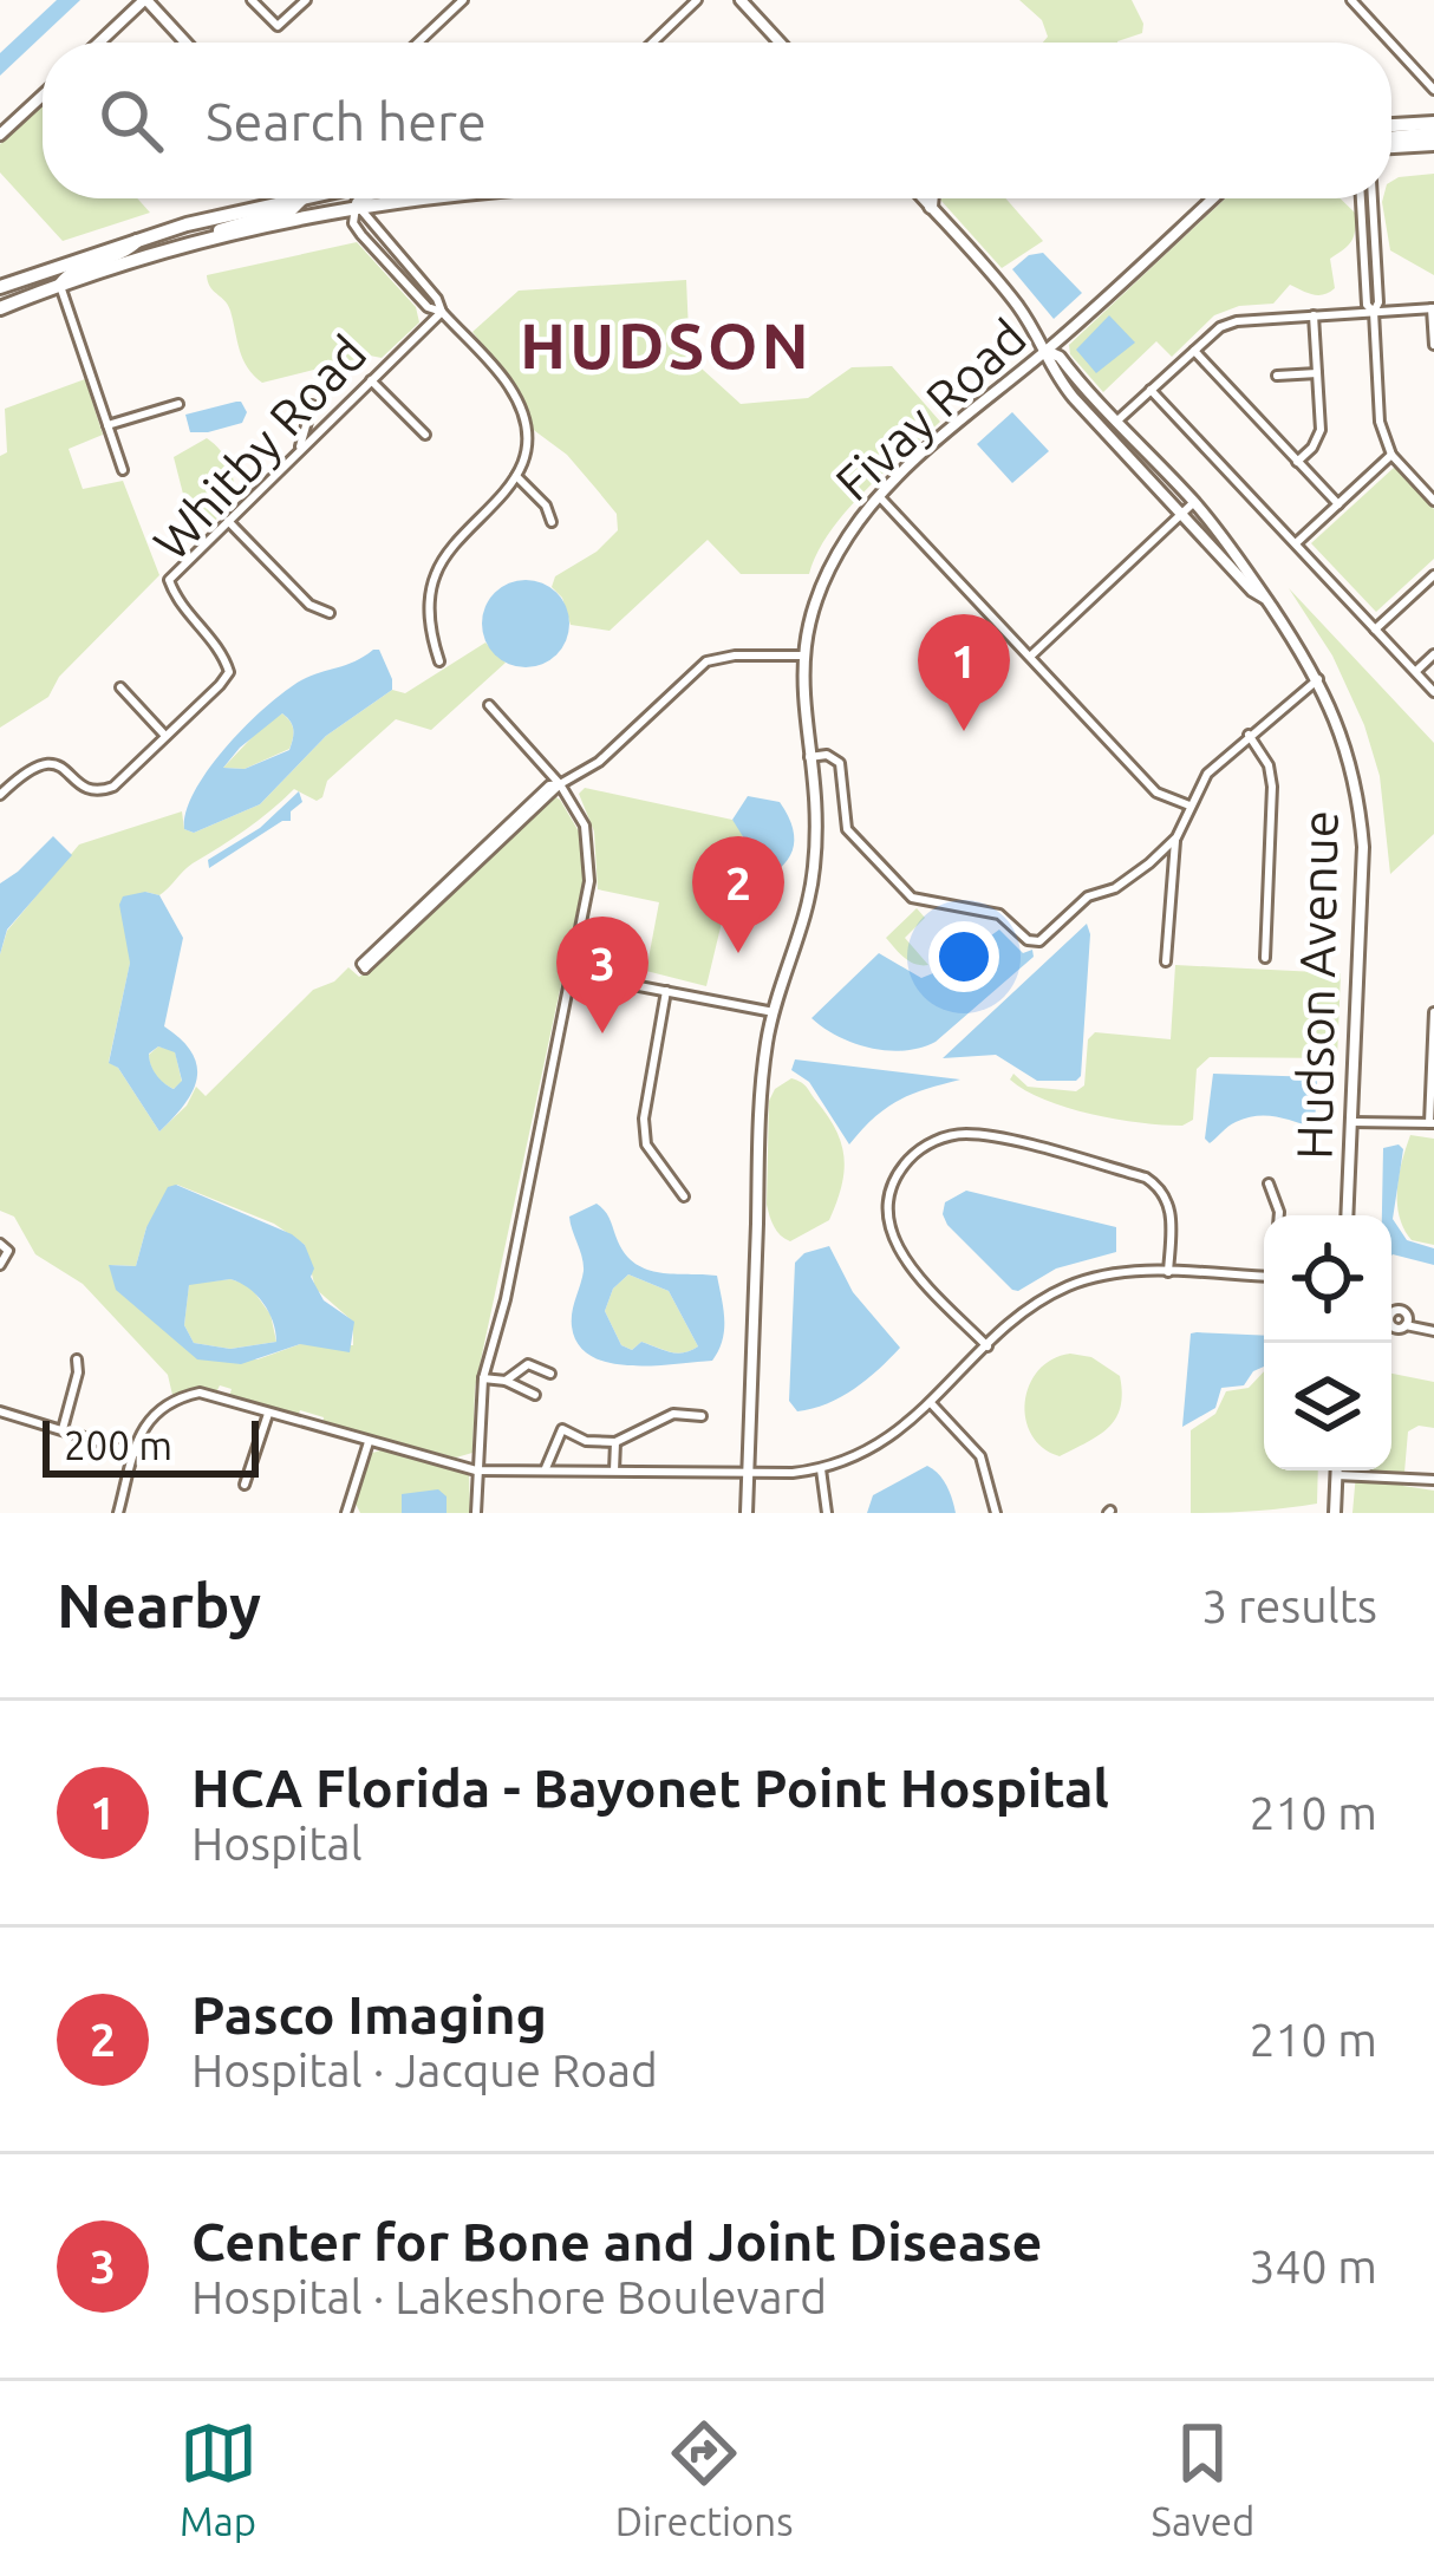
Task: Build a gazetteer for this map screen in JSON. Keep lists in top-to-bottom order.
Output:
{
  "streets": {
    "street": ["Fivay Road", "Whitby Road", "Hudson Avenue"]
  },
  "crossings": [
    ["Fivay Road", "Hudson Avenue"]
  ],
  "districts": ["HUDSON"],
  "scale_bar": "200 m",
  "page": {
    "search": "Search here",
    "pins": ["1", "2", "3"],
    "scale": "200 m",
    "heading": ["Nearby", "3 results"],
    "list": [
      {
        "mark": "1",
        "name": "HCA Florida - Bayonet Point Hospital",
        "note": "Hospital",
        "value": "210 m"
      },
      {
        "mark": "2",
        "name": "Pasco Imaging",
        "note": "Hospital · Jacque Road",
        "value": "210 m"
      },
      {
        "mark": "3",
        "name": "Center for Bone and Joint Disease",
        "note": "Hospital · Lakeshore Boulevard",
        "value": "340 m"
      }
    ],
    "nav": ["Map", "Directions", "Saved"]
  }
}
